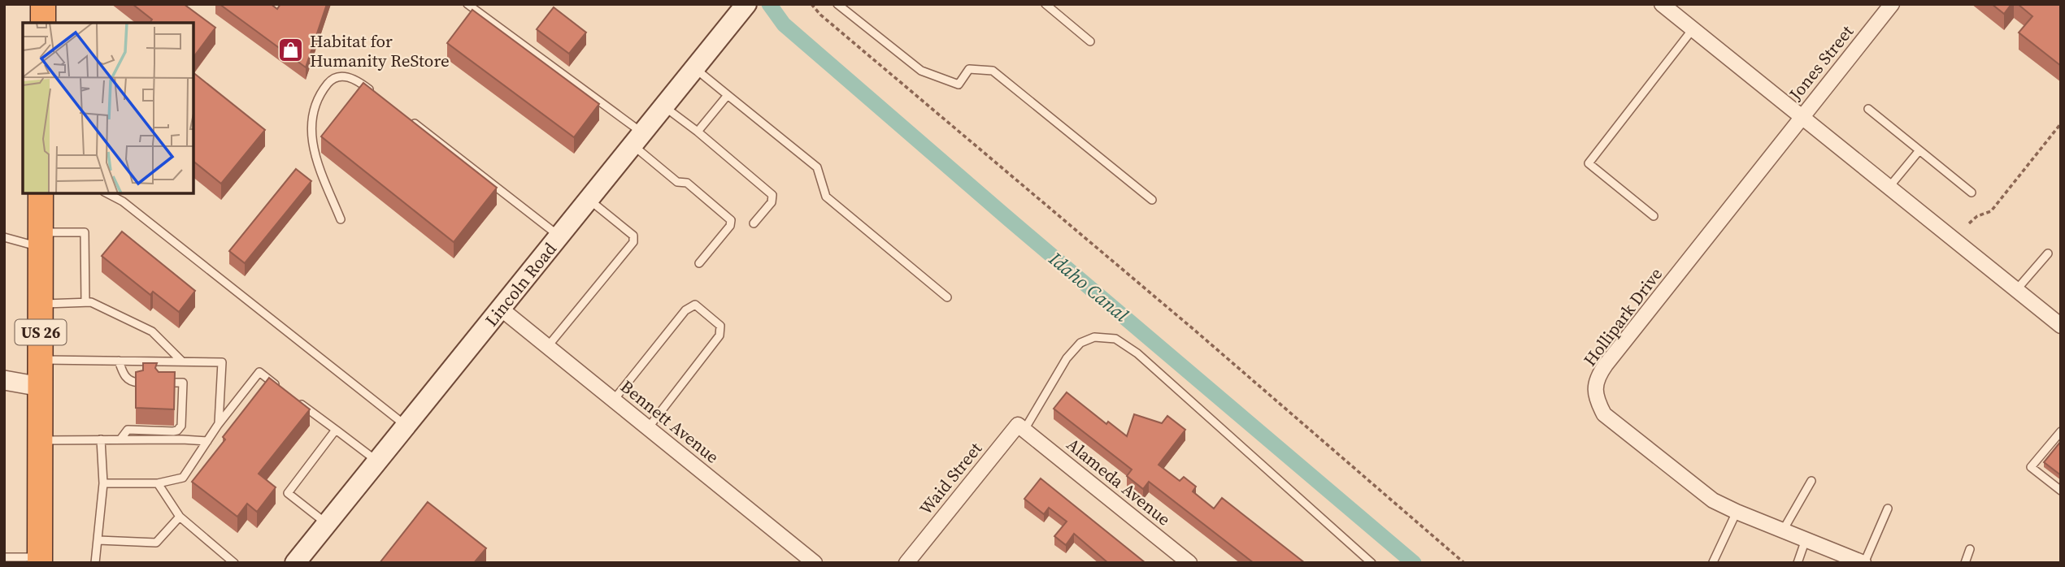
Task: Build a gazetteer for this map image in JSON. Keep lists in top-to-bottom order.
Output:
{
  "streets": {
    "highway": ["US 26"],
    "main road": ["Lincoln Road"],
    "street": [
      "Jones Street",
      "Hollipark Drive",
      "Bennett Avenue",
      "Waid Street",
      "Alameda Avenue"
    ]
  },
  "crossings": [
    ["Jones Street", "Hollipark Drive"],
    ["Lincoln Road", "Bennett Avenue"],
    ["Waid Street", "Alameda Avenue"]
  ],
  "water": ["Idaho Canal"],
  "places": {
    "shop": ["Habitat for Humanity ReStore"]
  }
}
